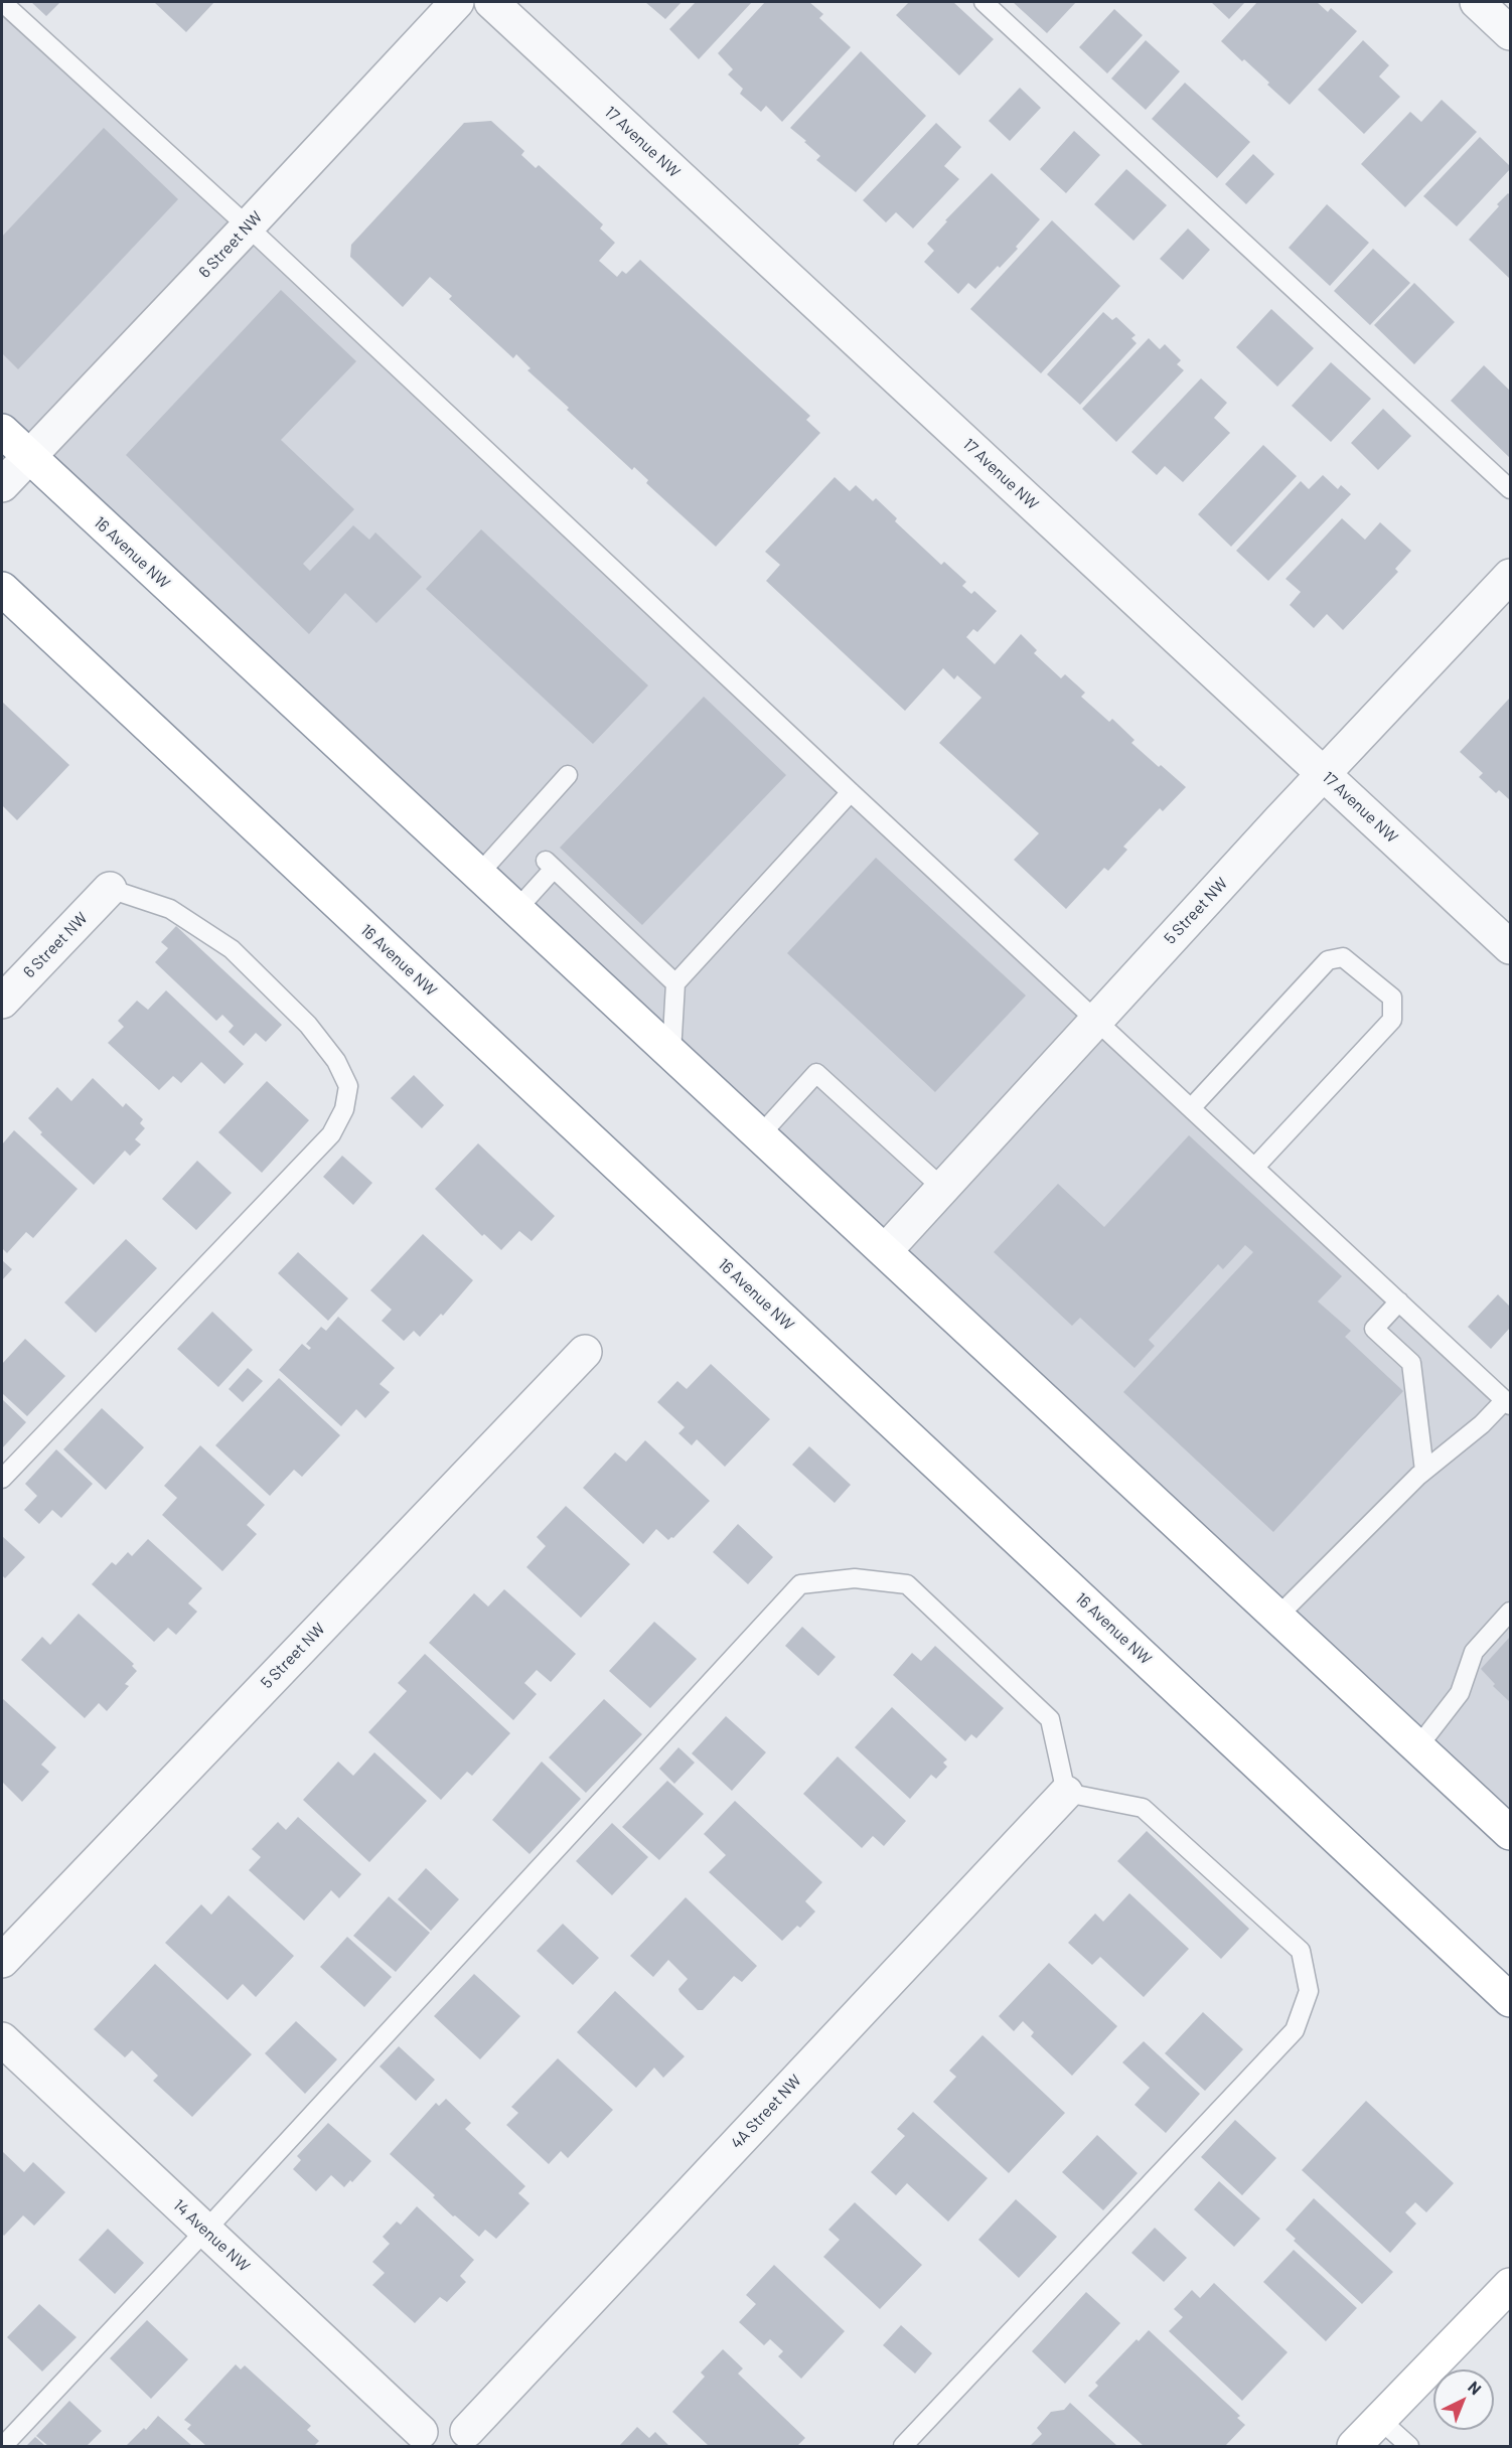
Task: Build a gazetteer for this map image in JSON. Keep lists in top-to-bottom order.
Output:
{
  "streets": {
    "main road": ["16 Avenue NW"],
    "street": [
      "17 Avenue NW",
      "6 Street NW",
      "5 Street NW",
      "4A Street NW",
      "14 Avenue NW"
    ]
  },
  "crossings": [
    ["17 Avenue NW", "5 Street NW"],
    ["6 Street NW", "16 Avenue NW"],
    ["16 Avenue NW", "5 Street NW"]
  ],
  "north": "top right"
}
